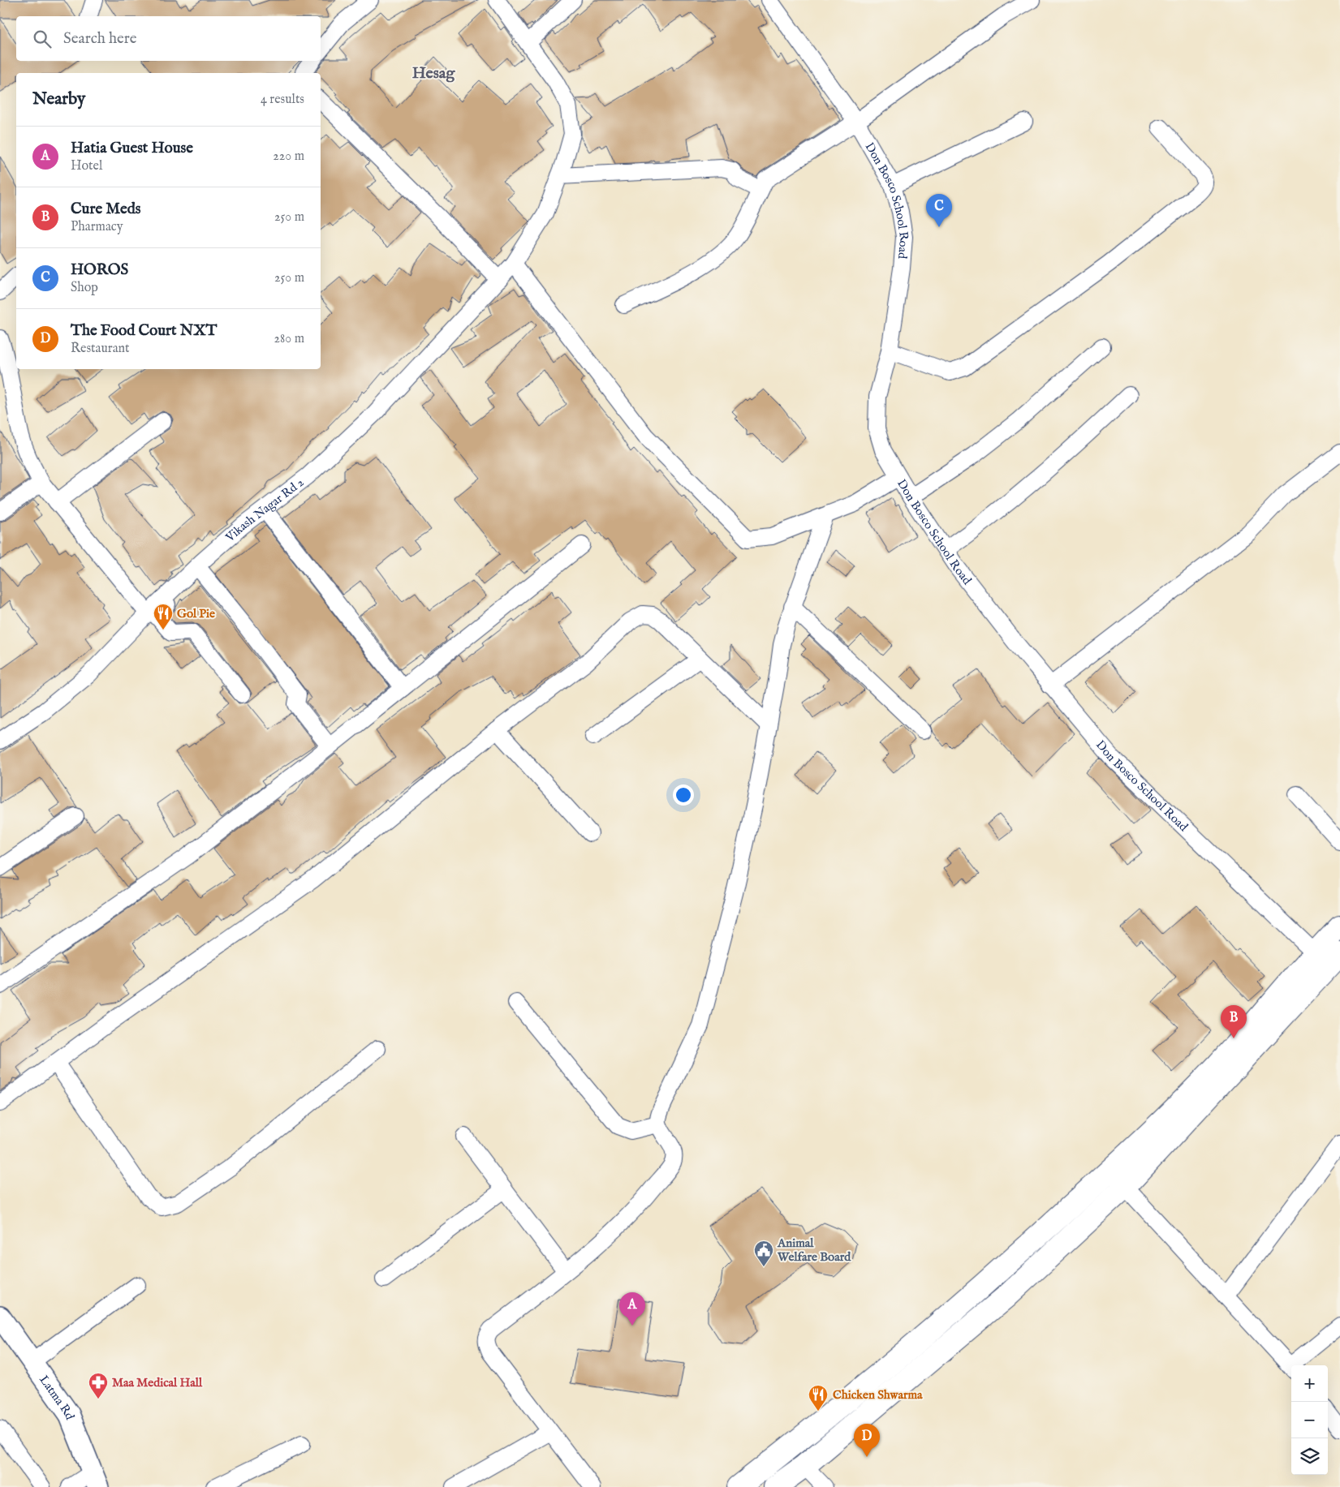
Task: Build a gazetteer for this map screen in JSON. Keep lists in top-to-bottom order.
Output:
{
  "streets": {
    "street": ["Don Bosco School Road", "Vikash Nagar Rd 2", "Latma Rd"]
  },
  "districts": ["Hesag"],
  "places": {
    "restaurant": ["Gol Pie", "Chicken Shwarma"],
    "public building": ["Animal Welfare Board"],
    "pharmacy": ["Maa Medical Hall"]
  },
  "page": {
    "search": "Search here",
    "heading": ["Nearby", "4 results"],
    "list": [
      {
        "mark": "A",
        "name": "Hatia Guest House",
        "note": "Hotel",
        "value": "220 m"
      },
      {
        "mark": "B",
        "name": "Cure Meds",
        "note": "Pharmacy",
        "value": "250 m"
      },
      {
        "mark": "C",
        "name": "HOROS",
        "note": "Shop",
        "value": "250 m"
      },
      {
        "mark": "D",
        "name": "The Food Court NXT",
        "note": "Restaurant",
        "value": "280 m"
      }
    ],
    "pins": [
      "C",
      "B",
      "A",
      "D"
    ],
    "map_buttons": ["+", "−"]
  }
}
